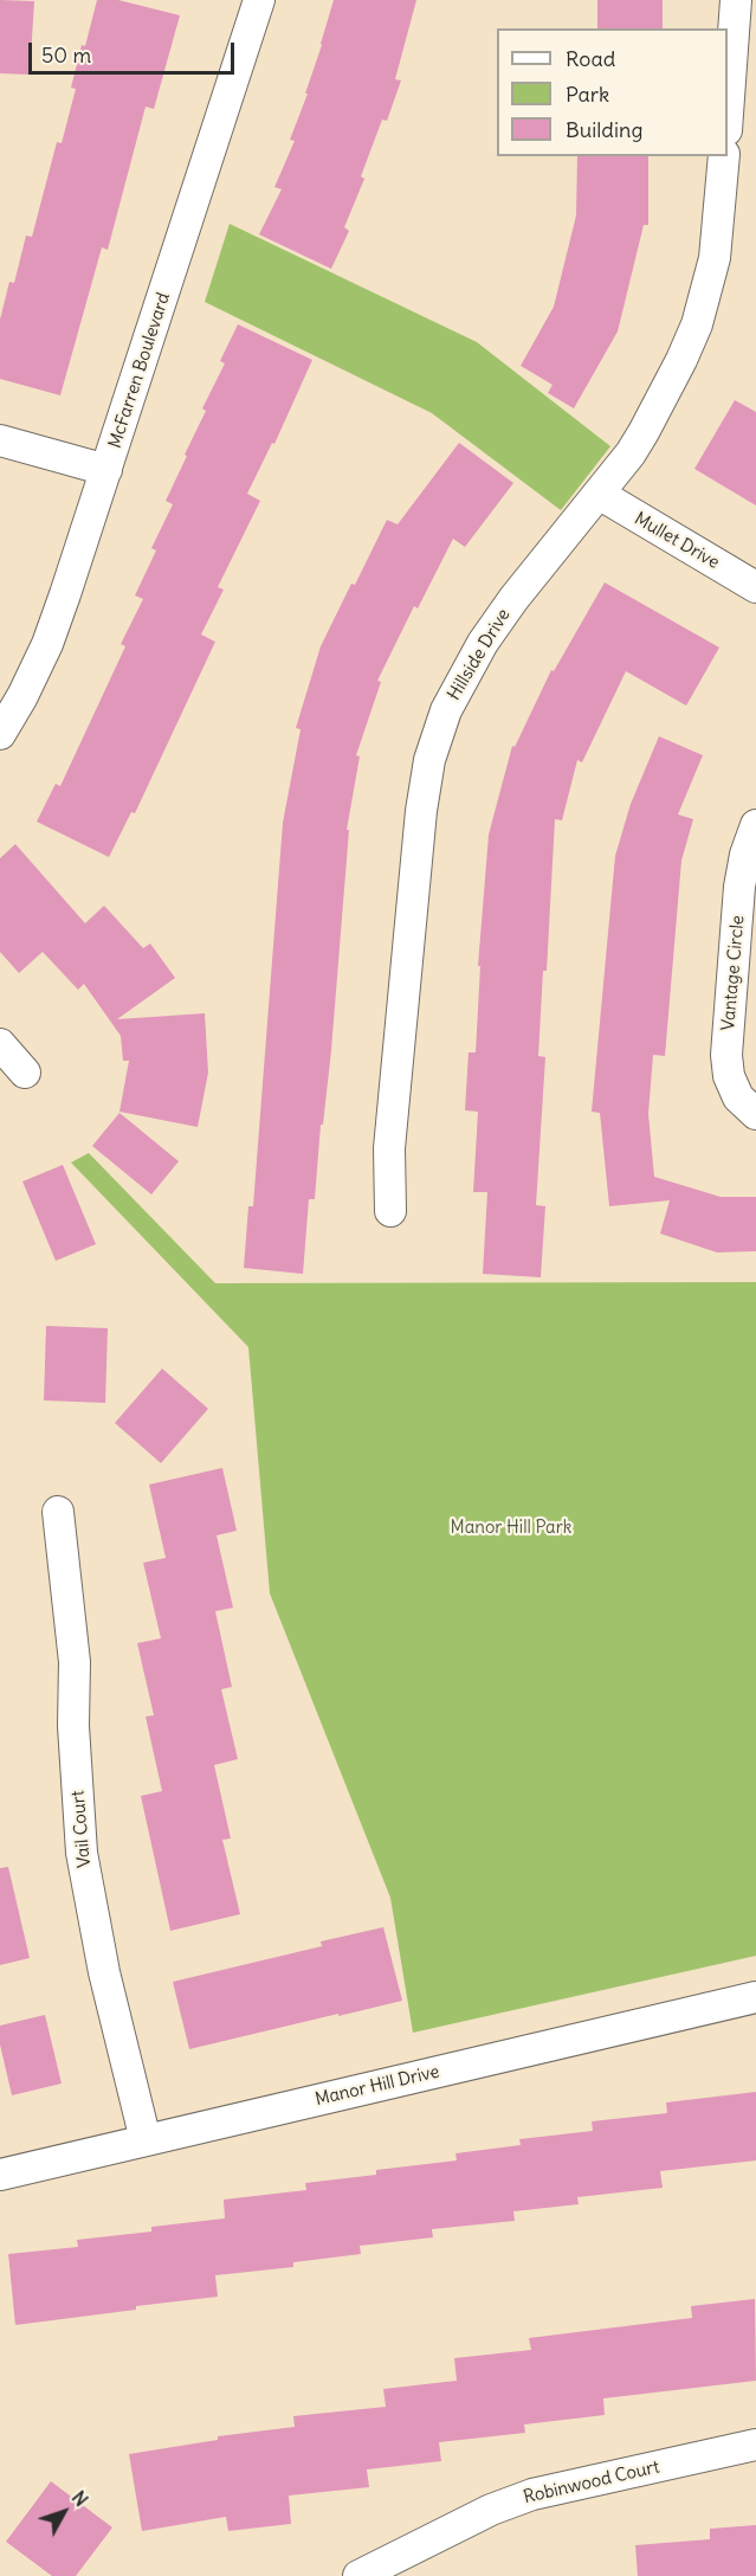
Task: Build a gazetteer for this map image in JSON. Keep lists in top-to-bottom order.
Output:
{
  "streets": {
    "street": [
      "McFarren Boulevard",
      "Mullet Drive",
      "Hillside Drive",
      "Vantage Circle",
      "Vail Court",
      "Manor Hill Drive",
      "Robinwood Court"
    ]
  },
  "crossings": [
    ["Mullet Drive", "Hillside Drive"],
    ["Vail Court", "Manor Hill Drive"]
  ],
  "parks": ["Manor Hill Park"],
  "legend": ["Road", "Park", "Building"],
  "scale_bar": "50 m",
  "north": "top right"
}
